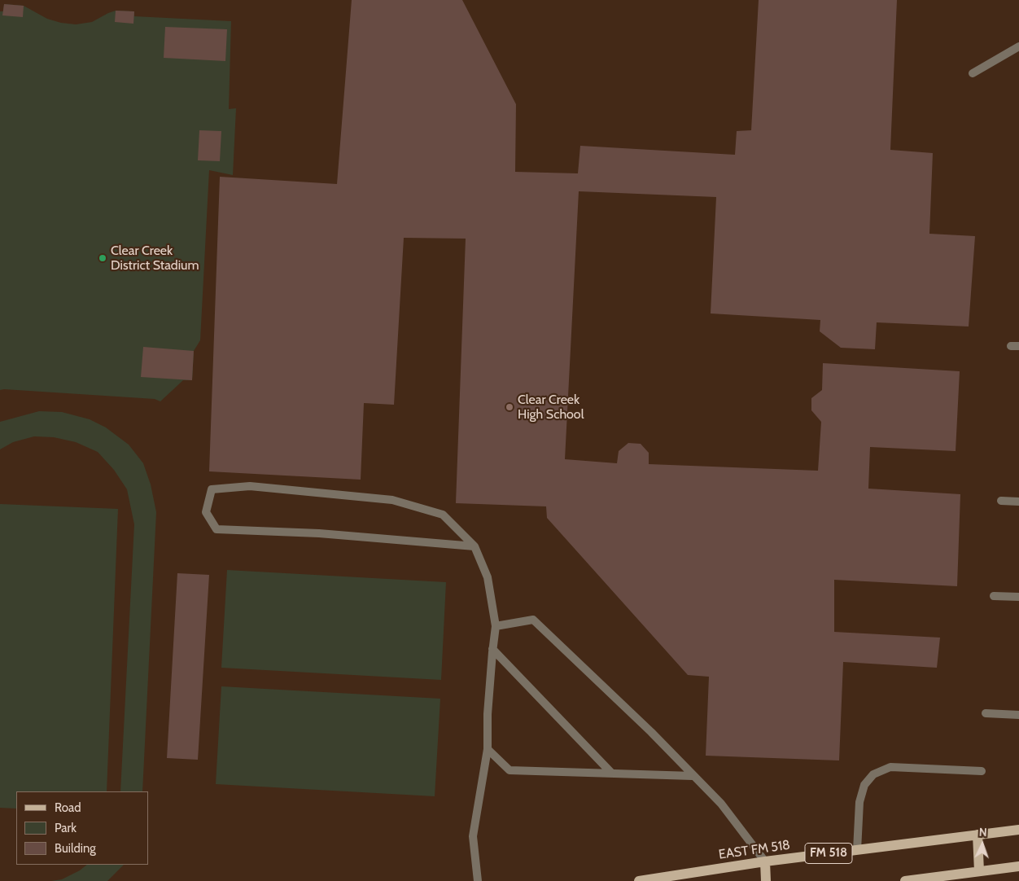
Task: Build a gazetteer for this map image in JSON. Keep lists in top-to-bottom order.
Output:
{
  "streets": {
    "main road": ["EAST FM 518", "FM 518"]
  },
  "places": ["Clear Creek District Stadium", "Clear Creek High School"],
  "legend": ["Road", "Park", "Building"],
  "north": "top"
}
